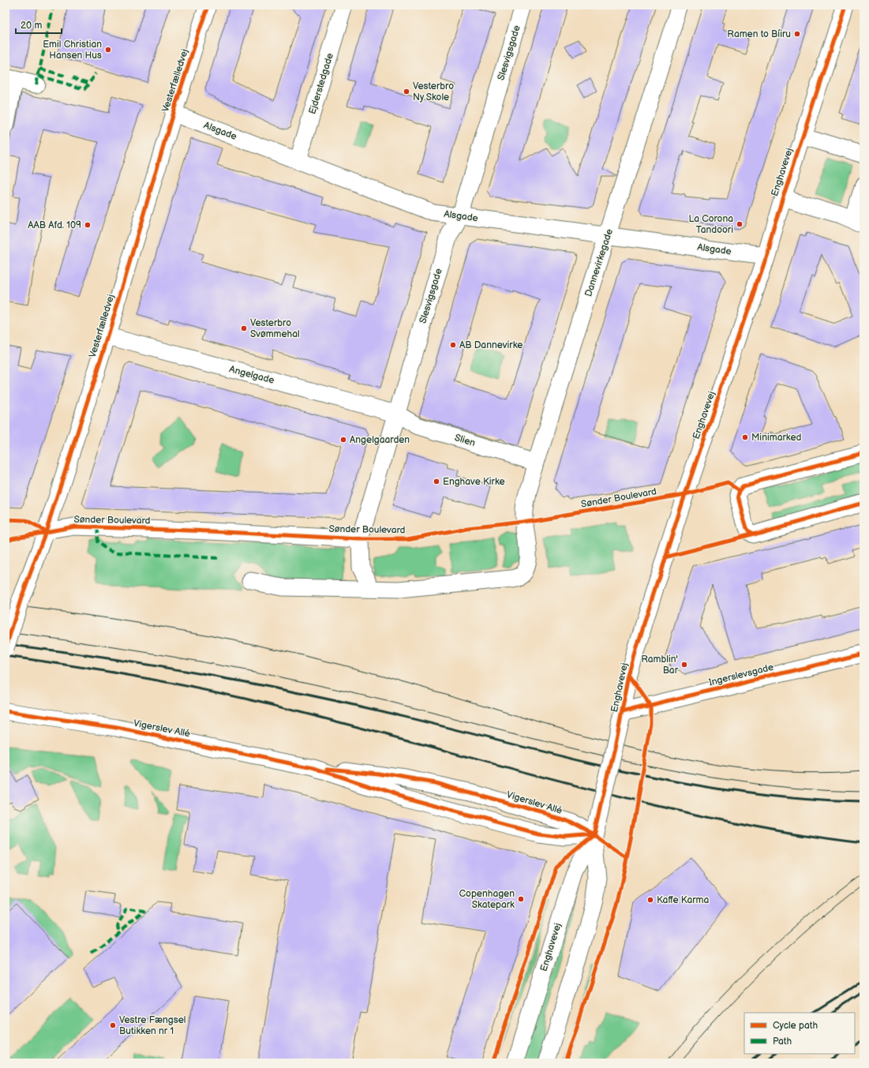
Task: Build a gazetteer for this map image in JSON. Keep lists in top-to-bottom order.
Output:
{
  "streets": {
    "street": [
      "Slesvigsgade",
      "Vesterfælledvej",
      "Ejderstedgade",
      "Alsgade",
      "Enghavevej",
      "Dannevirkegade",
      "Angelgade",
      "Slien",
      "Sønder Boulevard",
      "Ingerslevsgade",
      "Vigerslev Allé"
    ]
  },
  "crossings": [
    ["Slesvigsgade", "Alsgade"],
    ["Slesvigsgade", "Dannevirkegade"],
    ["Slesvigsgade", "Angelgade"],
    ["Slesvigsgade", "Slien"],
    ["Slesvigsgade", "Sønder Boulevard"],
    ["Vesterfælledvej", "Alsgade"],
    ["Vesterfælledvej", "Angelgade"],
    ["Vesterfælledvej", "Sønder Boulevard"],
    ["Ejderstedgade", "Alsgade"],
    ["Alsgade", "Enghavevej"],
    ["Alsgade", "Dannevirkegade"],
    ["Enghavevej", "Ingerslevsgade"],
    ["Enghavevej", "Vigerslev Allé"],
    ["Dannevirkegade", "Slien"],
    ["Angelgade", "Slien"]
  ],
  "places": [
    "Ramen to Bíiru",
    "Emil Christian Hansen Hus",
    "Vesterbro Ny Skole",
    "La Corona Tandoori",
    "AAB Afd. 109",
    "Vesterbro Svømmehal",
    "AB Dannevirke",
    "Minimarked",
    "Angelgaarden",
    "Enghave Kirke",
    "Ramblin' Bar",
    "Copenhagen Skatepark",
    "Kaffe Karma",
    "Vestre Fængsel Butikken nr 1"
  ],
  "legend": ["Cycle path", "Path"],
  "scale_bar": "20 m"
}
